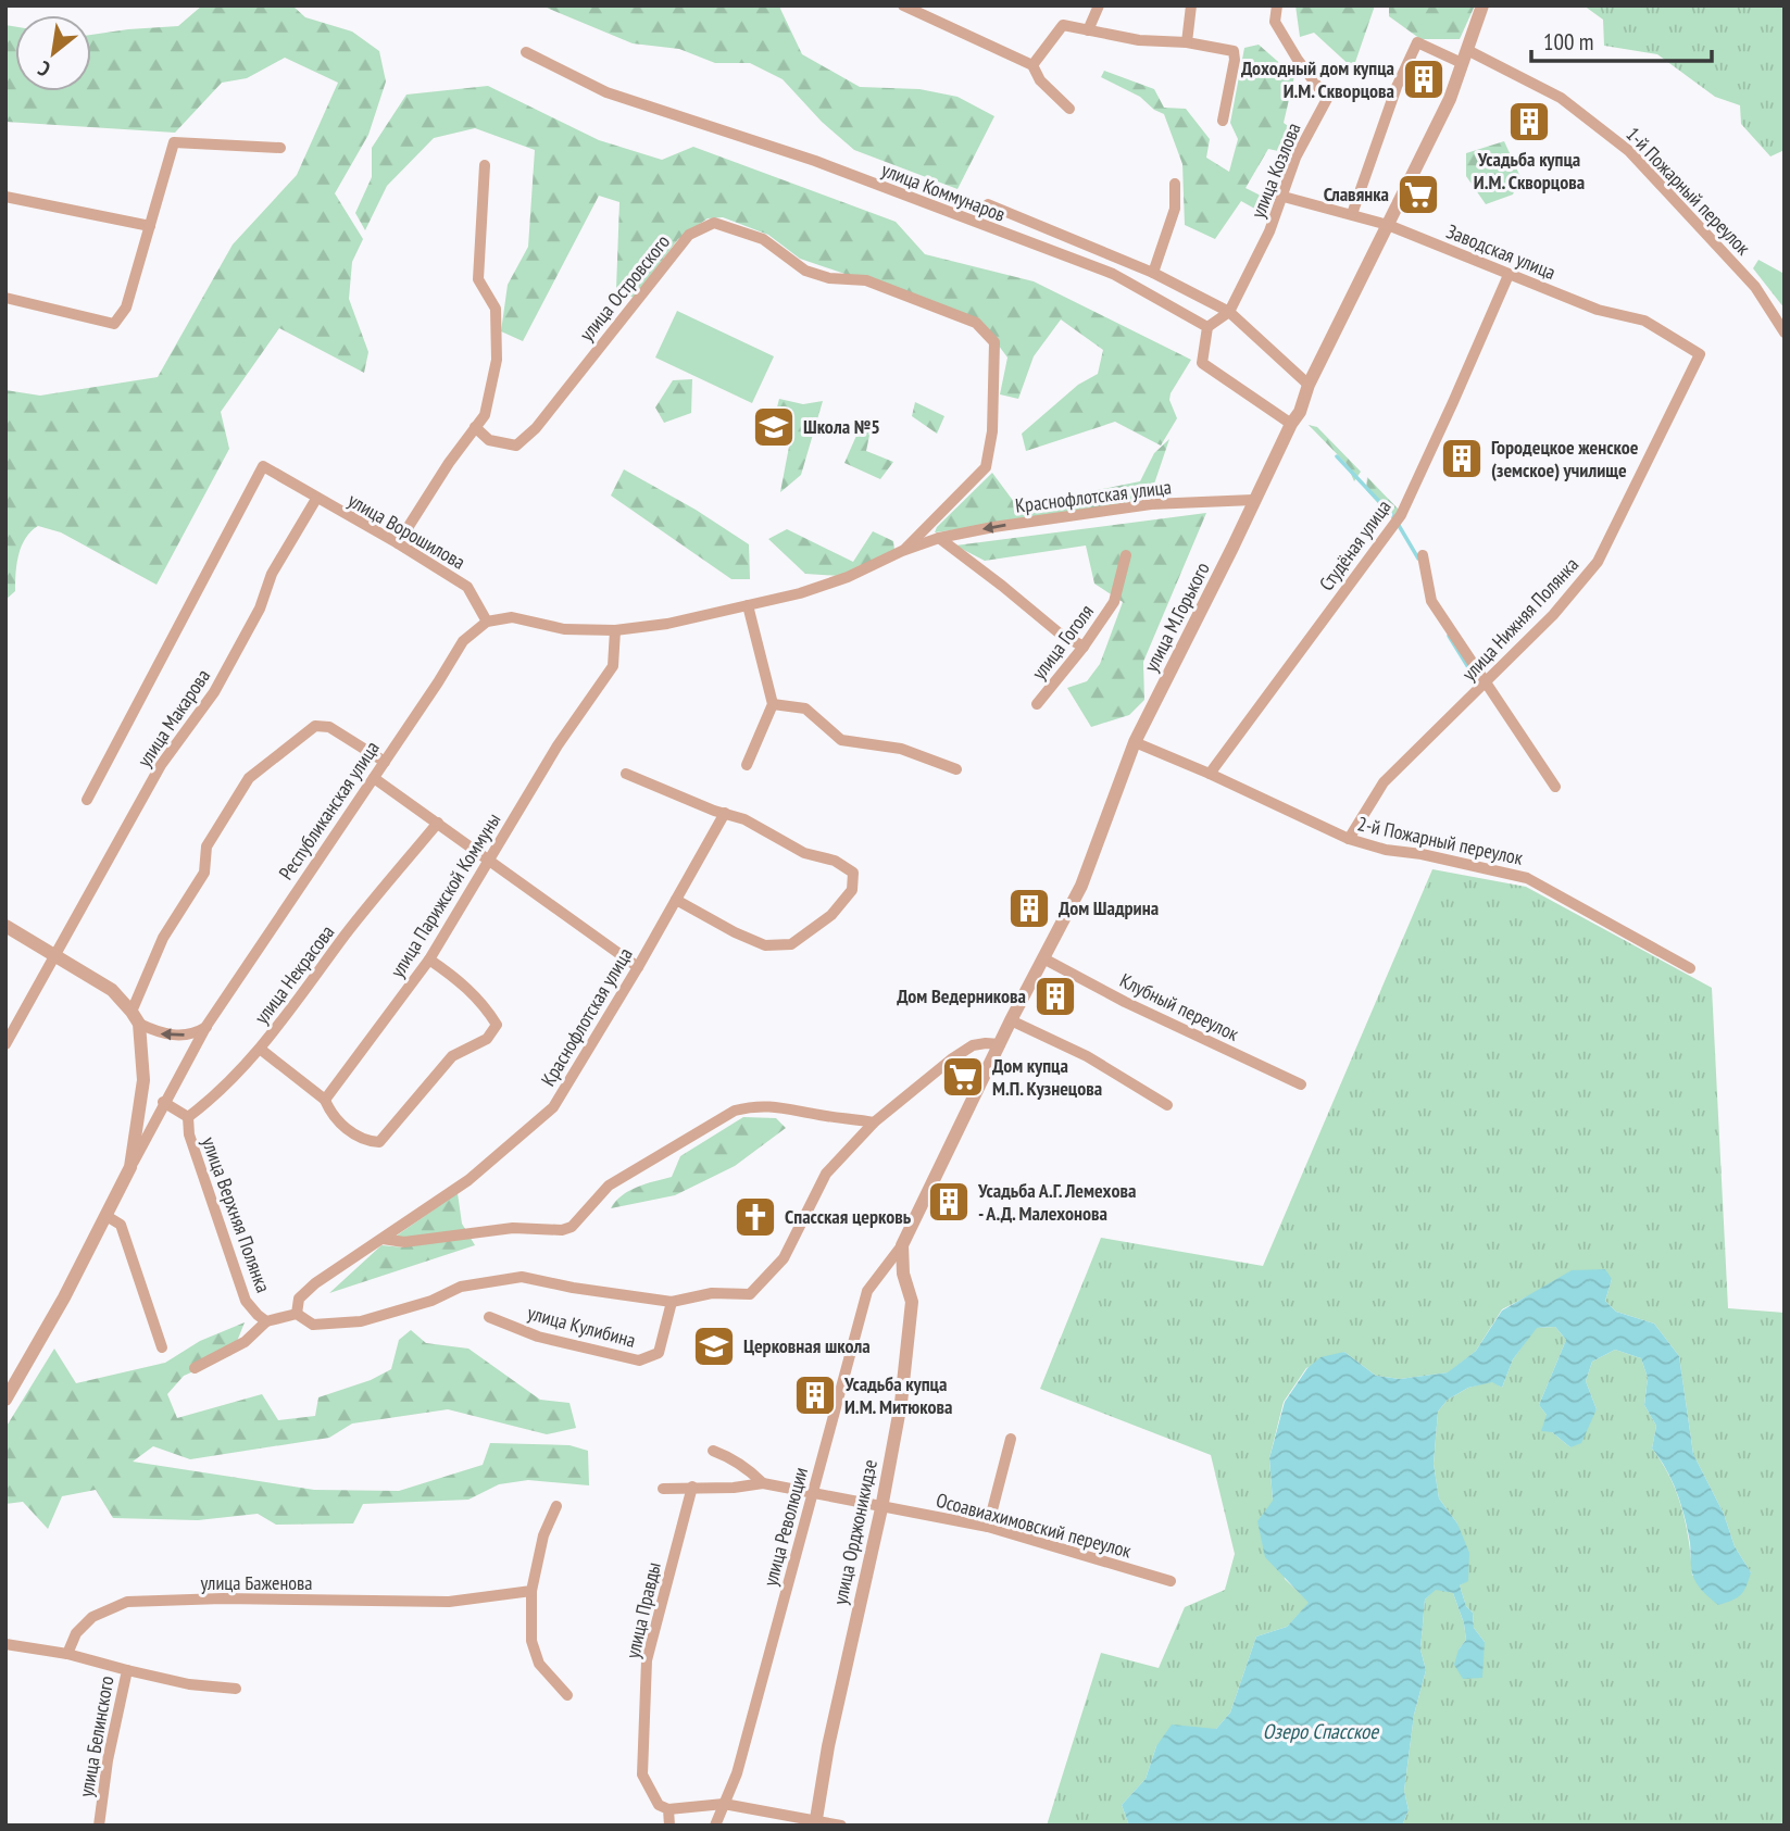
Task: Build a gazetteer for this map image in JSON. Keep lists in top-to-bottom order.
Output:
{
  "streets": {
    "street": [
      "улица Козлова",
      "1-й Пожарный переулок",
      "улица Коммунаров",
      "Заводская улица",
      "улица Островского",
      "Краснофлотская улица",
      "улица Ворошилова",
      "Студёная улица",
      "улица М.Горького",
      "улица Нижняя Полянка",
      "улица Гоголя",
      "улица Макарова",
      "Республиканская улица",
      "2-й Пожарный переулок",
      "улица Парижской Коммуны",
      "улица Некрасова",
      "Клубный переулок",
      "улица Верхняя Полянка",
      "улица Кулибина",
      "Осоавиахимовский переулок",
      "улица Революции",
      "улица Орджоникидзе",
      "улица Баженова",
      "улица Правды",
      "улица Белинского"
    ]
  },
  "crossings": [
    ["улица Козлова", "улица Коммунаров"],
    ["улица Козлова", "Заводская улица"],
    ["1-й Пожарный переулок", "Заводская улица"],
    ["1-й Пожарный переулок", "улица М.Горького"],
    ["улица Коммунаров", "улица М.Горького"],
    ["Заводская улица", "Студёная улица"],
    ["Заводская улица", "улица М.Горького"],
    ["Заводская улица", "улица Нижняя Полянка"],
    ["улица Островского", "Краснофлотская улица"],
    ["Краснофлотская улица", "улица М.Горького"],
    ["улица Ворошилова", "улица Макарова"],
    ["улица Ворошилова", "Республиканская улица"],
    ["Студёная улица", "2-й Пожарный переулок"],
    ["улица М.Горького", "2-й Пожарный переулок"],
    ["улица М.Горького", "Клубный переулок"],
    ["улица М.Горького", "улица Революции"],
    ["улица М.Горького", "улица Орджоникидзе"],
    ["улица Нижняя Полянка", "2-й Пожарный переулок"],
    ["улица Некрасова", "улица Верхняя Полянка"],
    ["Осоавиахимовский переулок", "улица Революции"],
    ["Осоавиахимовский переулок", "улица Орджоникидзе"],
    ["Осоавиахимовский переулок", "улица Правды"],
    ["улица Революции", "улица Орджоникидзе"],
    ["улица Баженова", "улица Белинского"]
  ],
  "water": ["Озеро Спасское"],
  "places": {
    "building": [
      "Доходный дом купца И.М. Скворцова",
      "Усадьба купца И.М. Скворцова",
      "Городецкое женское (земское) училище",
      "Дом Шадрина",
      "Дом Ведерникова",
      "Усадьба А.Г. Лемехова - А.Д. Малехонова",
      "Усадьба купца И.М. Митюкова"
    ],
    "supermarket": ["Славянка", "Дом купца М.П. Кузнецова"],
    "school or university": ["Школа №5", "Церковная школа"],
    "church": ["Спасская церковь"]
  },
  "scale_bar": "100 m",
  "north": "bottom left"
}
